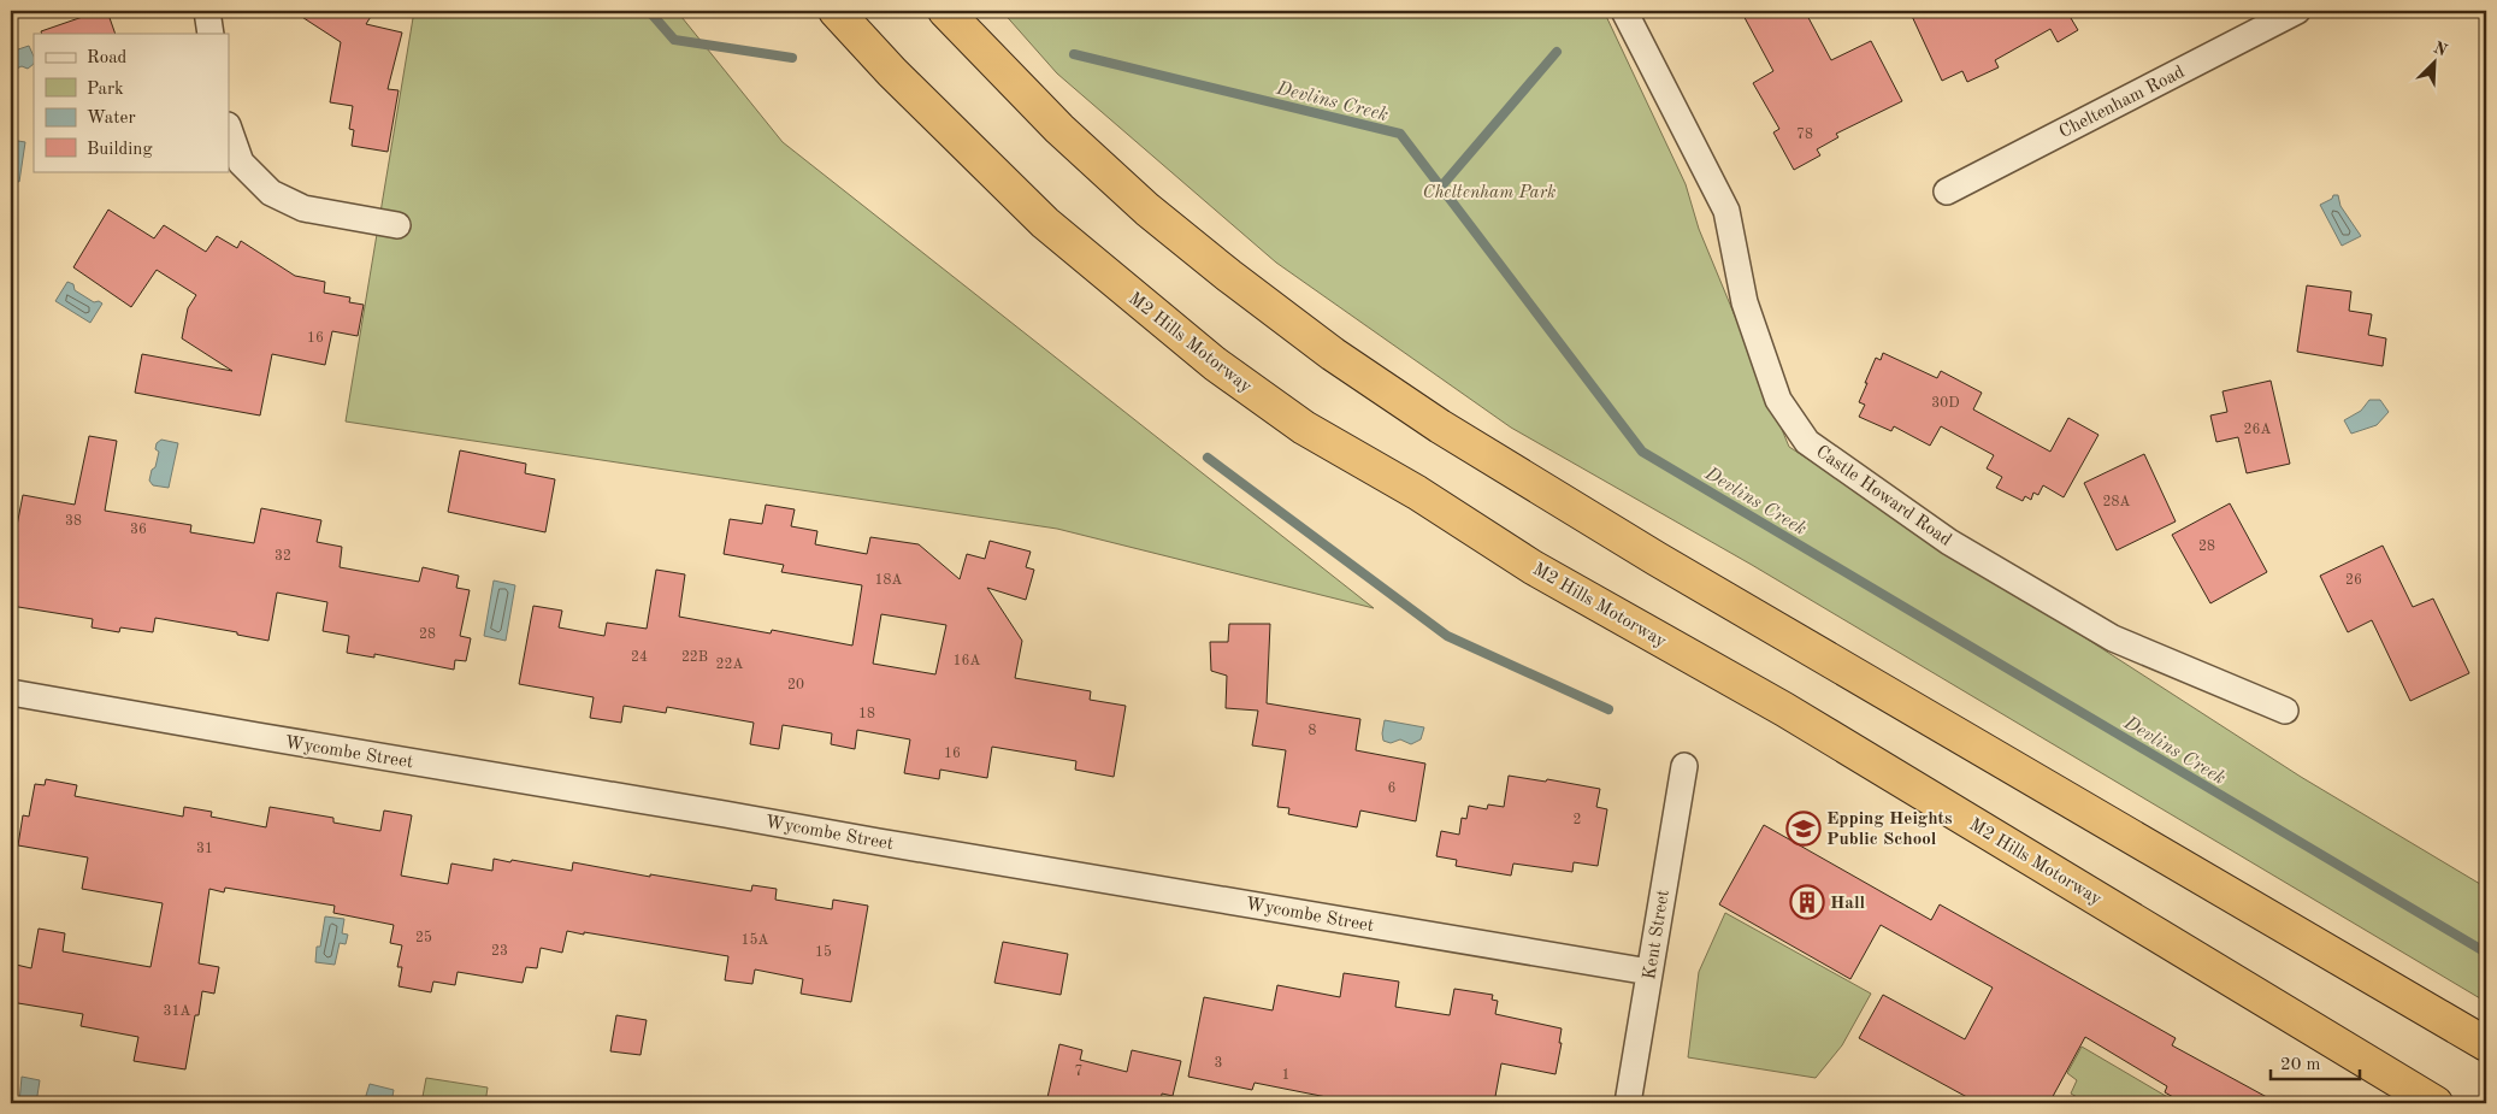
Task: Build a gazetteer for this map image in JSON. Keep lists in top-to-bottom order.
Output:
{
  "streets": {
    "highway": ["M2 Hills Motorway"],
    "street": [
      "Cheltenham Road",
      "Castle Howard Road",
      "Wycombe Street",
      "Kent Street"
    ]
  },
  "crossings": [
    ["Wycombe Street", "Kent Street"]
  ],
  "water": ["Devlins Creek"],
  "parks": ["Cheltenham Park"],
  "places": {
    "school or university": ["Epping Heights Public School"],
    "building": ["Hall"]
  },
  "house_numbers": [
    "78",
    "16",
    "30D",
    "26A",
    "28A",
    "38",
    "36",
    "28",
    "32",
    "18A",
    "26",
    "28",
    "24",
    "22B",
    "16A",
    "22A",
    "20",
    "18",
    "8",
    "16",
    "6",
    "2",
    "31",
    "25",
    "15A",
    "23",
    "15",
    "31A",
    "3",
    "7",
    "1"
  ],
  "legend": [
    "Road",
    "Park",
    "Water",
    "Building"
  ],
  "scale_bar": "20 m",
  "north": "top right"
}
